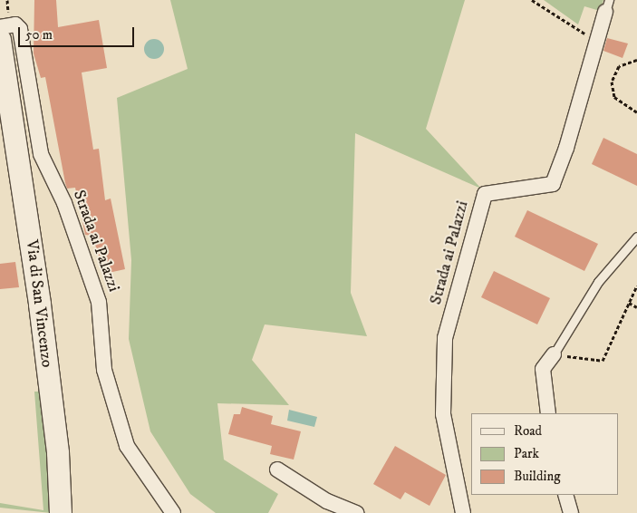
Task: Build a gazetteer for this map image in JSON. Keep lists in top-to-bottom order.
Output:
{
  "streets": {
    "main road": ["Via di San Vincenzo"],
    "street": ["Strada ai Palazzi"]
  },
  "crossings": [
    ["Strada ai Palazzi", "Via di San Vincenzo"]
  ],
  "legend": ["Road", "Park", "Building"],
  "scale_bar": "50 m"
}
